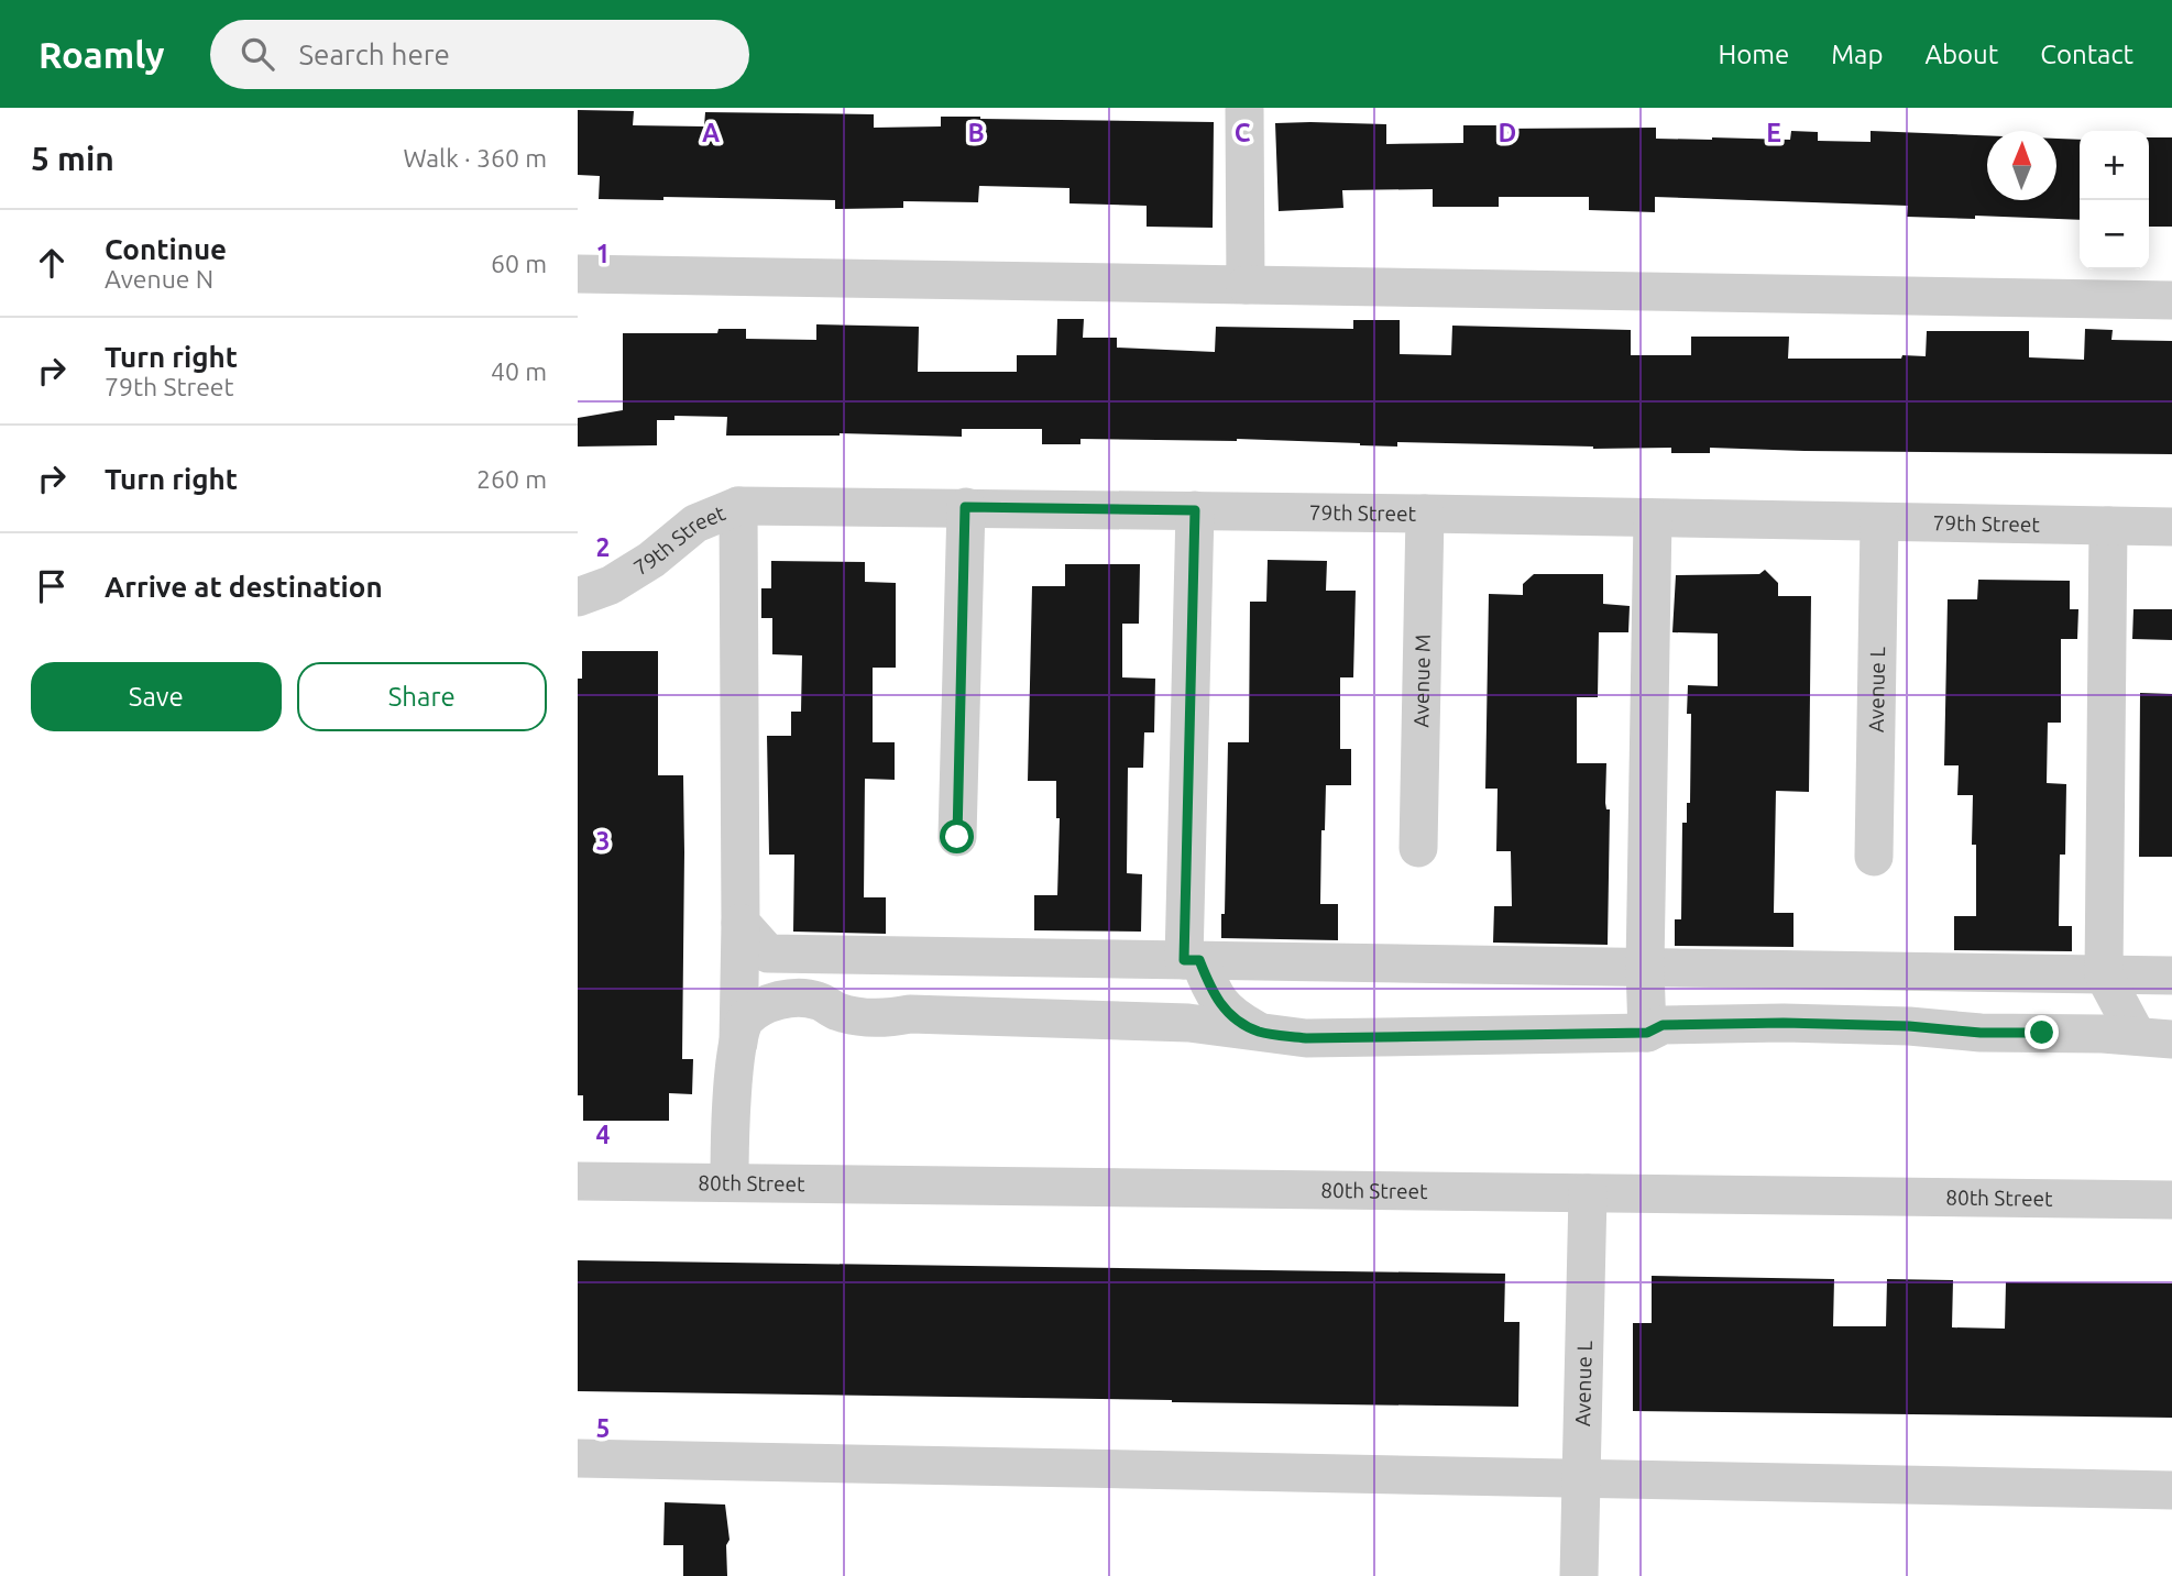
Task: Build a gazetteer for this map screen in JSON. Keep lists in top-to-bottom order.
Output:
{
  "streets": {
    "street": [
      "79th Street",
      "Avenue M",
      "Avenue L",
      "80th Street"
    ]
  },
  "crossings": [
    ["79th Street", "Avenue M"],
    ["79th Street", "Avenue L"],
    ["Avenue L", "80th Street"]
  ],
  "north": "top",
  "page": {
    "header": "Roamly",
    "search": "Search here",
    "nav": [
      "Home",
      "Map",
      "About",
      "Contact"
    ],
    "heading": ["5 min", "Walk · 360 m"],
    "map_buttons": ["+", "−"],
    "list": [
      ["Continue", "Avenue N", "60 m"],
      ["Turn right", "79th Street", "40 m"],
      ["Turn right", "260 m"],
      "Arrive at destination"
    ],
    "buttons": ["Save", "Share"]
  },
  "grid": {
    "columns": [
      "A",
      "B",
      "C",
      "D",
      "E"
    ],
    "rows": [
      "1",
      "2",
      "3",
      "4",
      "5"
    ]
  }
}
